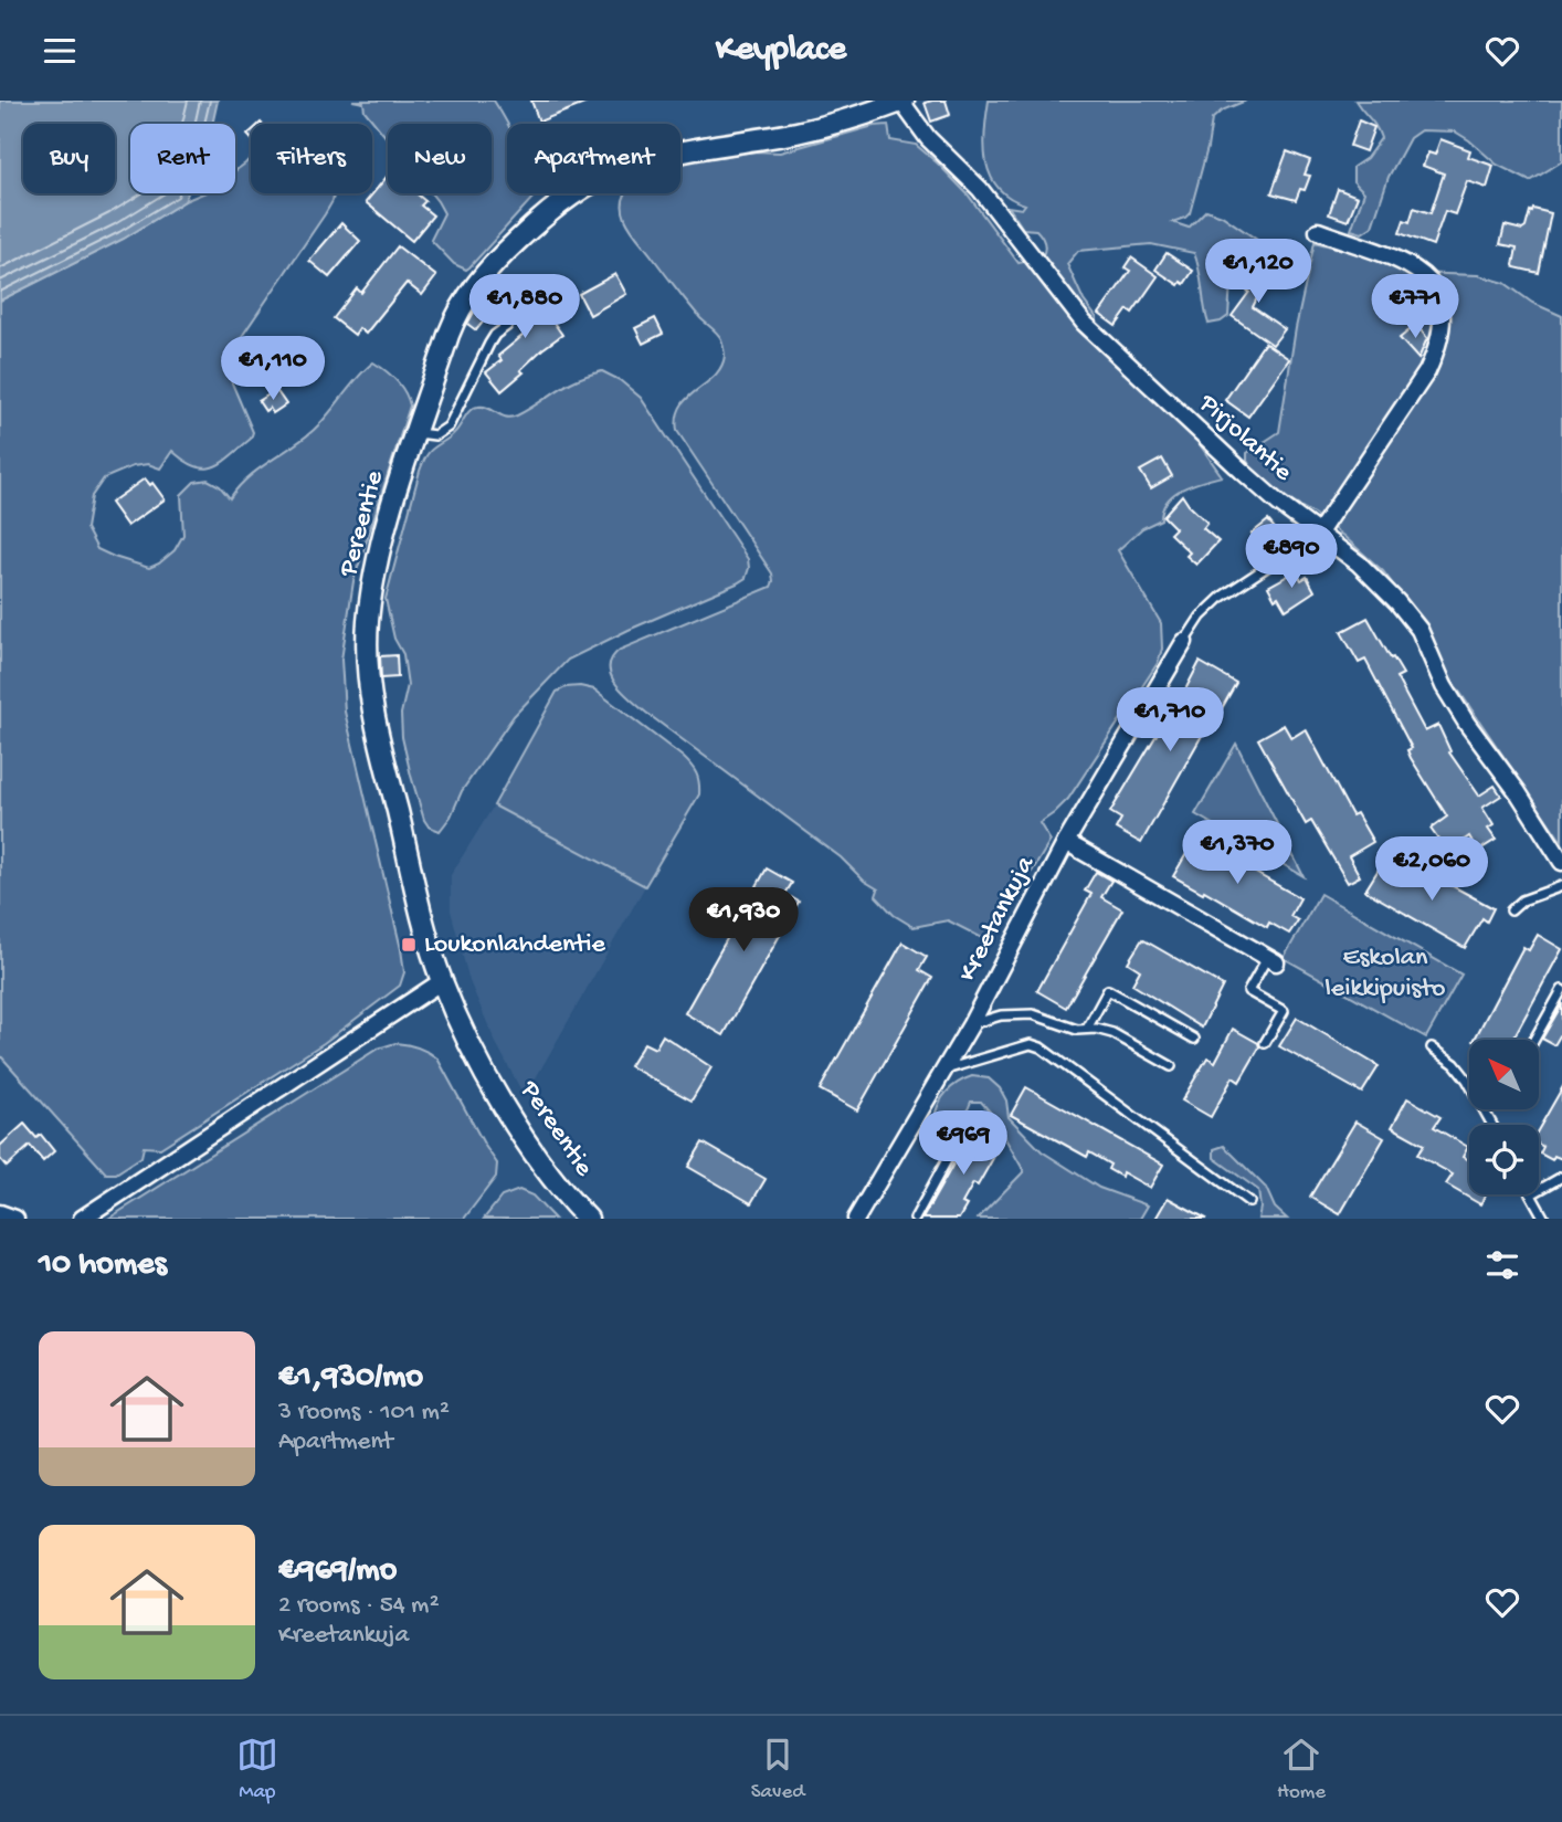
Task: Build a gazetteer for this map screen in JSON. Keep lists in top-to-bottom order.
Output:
{
  "streets": {
    "street": ["Pirjolantie", "Pereentie", "Kreetankuja"]
  },
  "crossings": [
    ["Pirjolantie", "Pereentie"]
  ],
  "parks": ["Eskolan leikkipuisto"],
  "places": {
    "transit": ["Loukonlahdentie"]
  },
  "north": "top left",
  "page": {
    "header": "Keyplace",
    "chip": [
      "Buy",
      "Rent",
      "Filters",
      "New",
      "Apartment"
    ],
    "price": [
      "€1,120",
      "€1,880",
      "€771",
      "€1,110",
      "€890",
      "€1,710",
      "€1,370",
      "€2,060",
      "€1,930",
      "€969"
    ],
    "heading": "10 homes",
    "list": [
      {
        "name": "€1,930/mo",
        "note": "3 rooms · 101 m² · Apartment"
      },
      {
        "name": "€969/mo",
        "note": "2 rooms · 54 m² · Kreetankuja"
      }
    ],
    "tabs": ["Map", "Saved", "Home"]
  }
}
